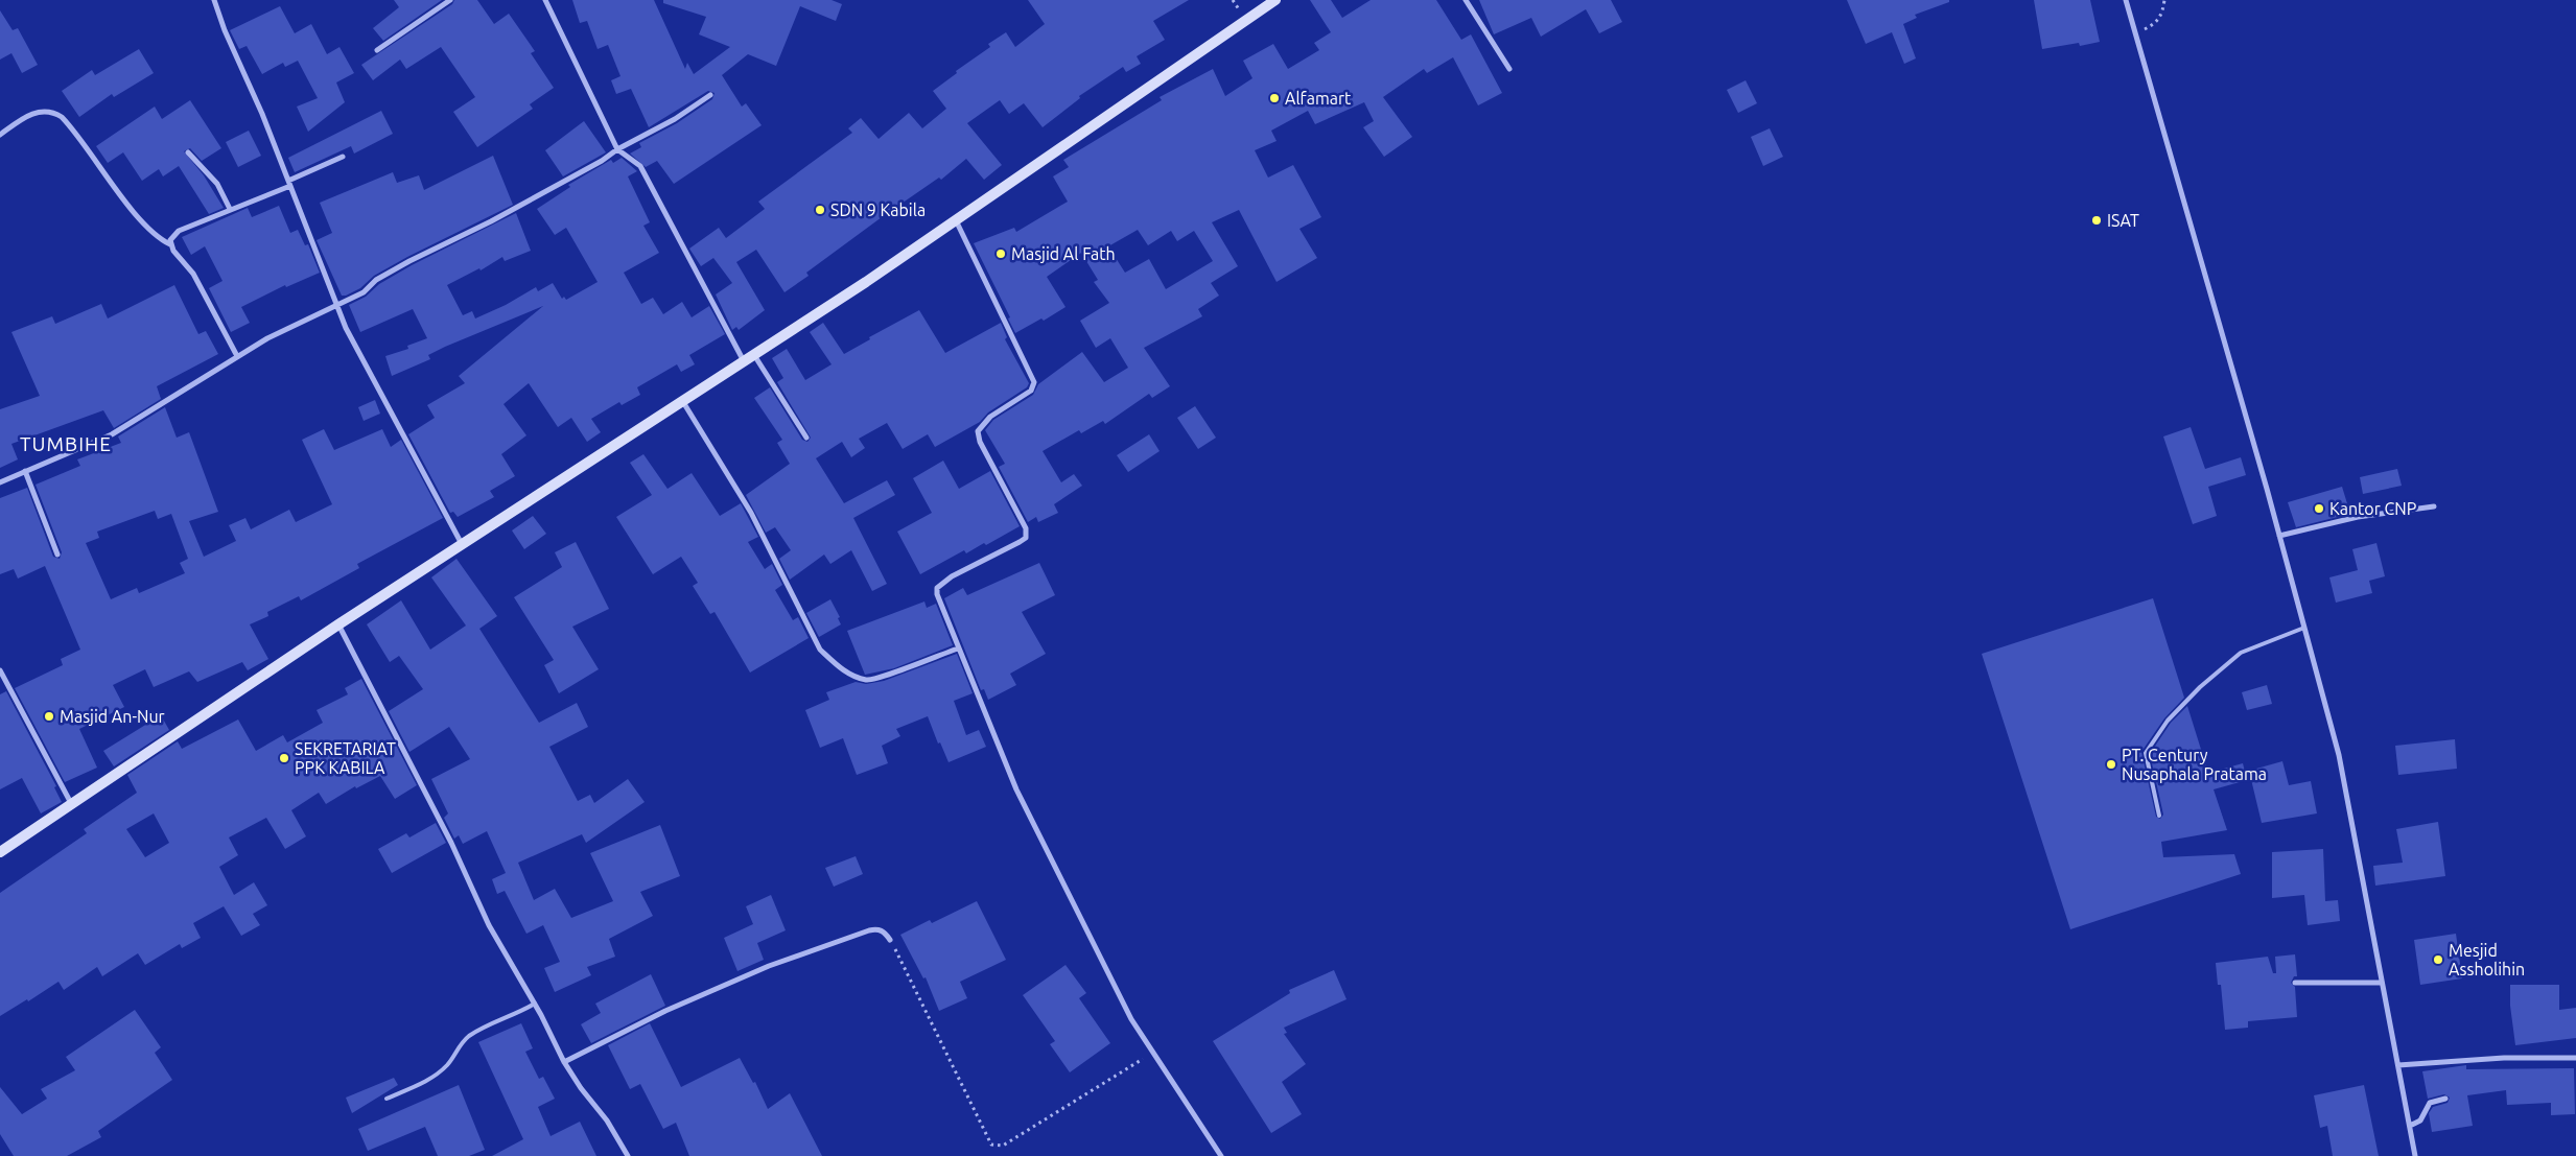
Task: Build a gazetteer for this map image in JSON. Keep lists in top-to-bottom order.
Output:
{
  "districts": ["TUMBIHE"],
  "places": [
    "Alfamart",
    "SDN 9 Kabila",
    "ISAT",
    "Masjid Al Fath",
    "Kantor CNP",
    "Masjid An-Nur",
    "SEKRETARIAT PPK KABILA",
    "PT. Century Nusaphala Pratama",
    "Mesjid Assholihin"
  ]
}
